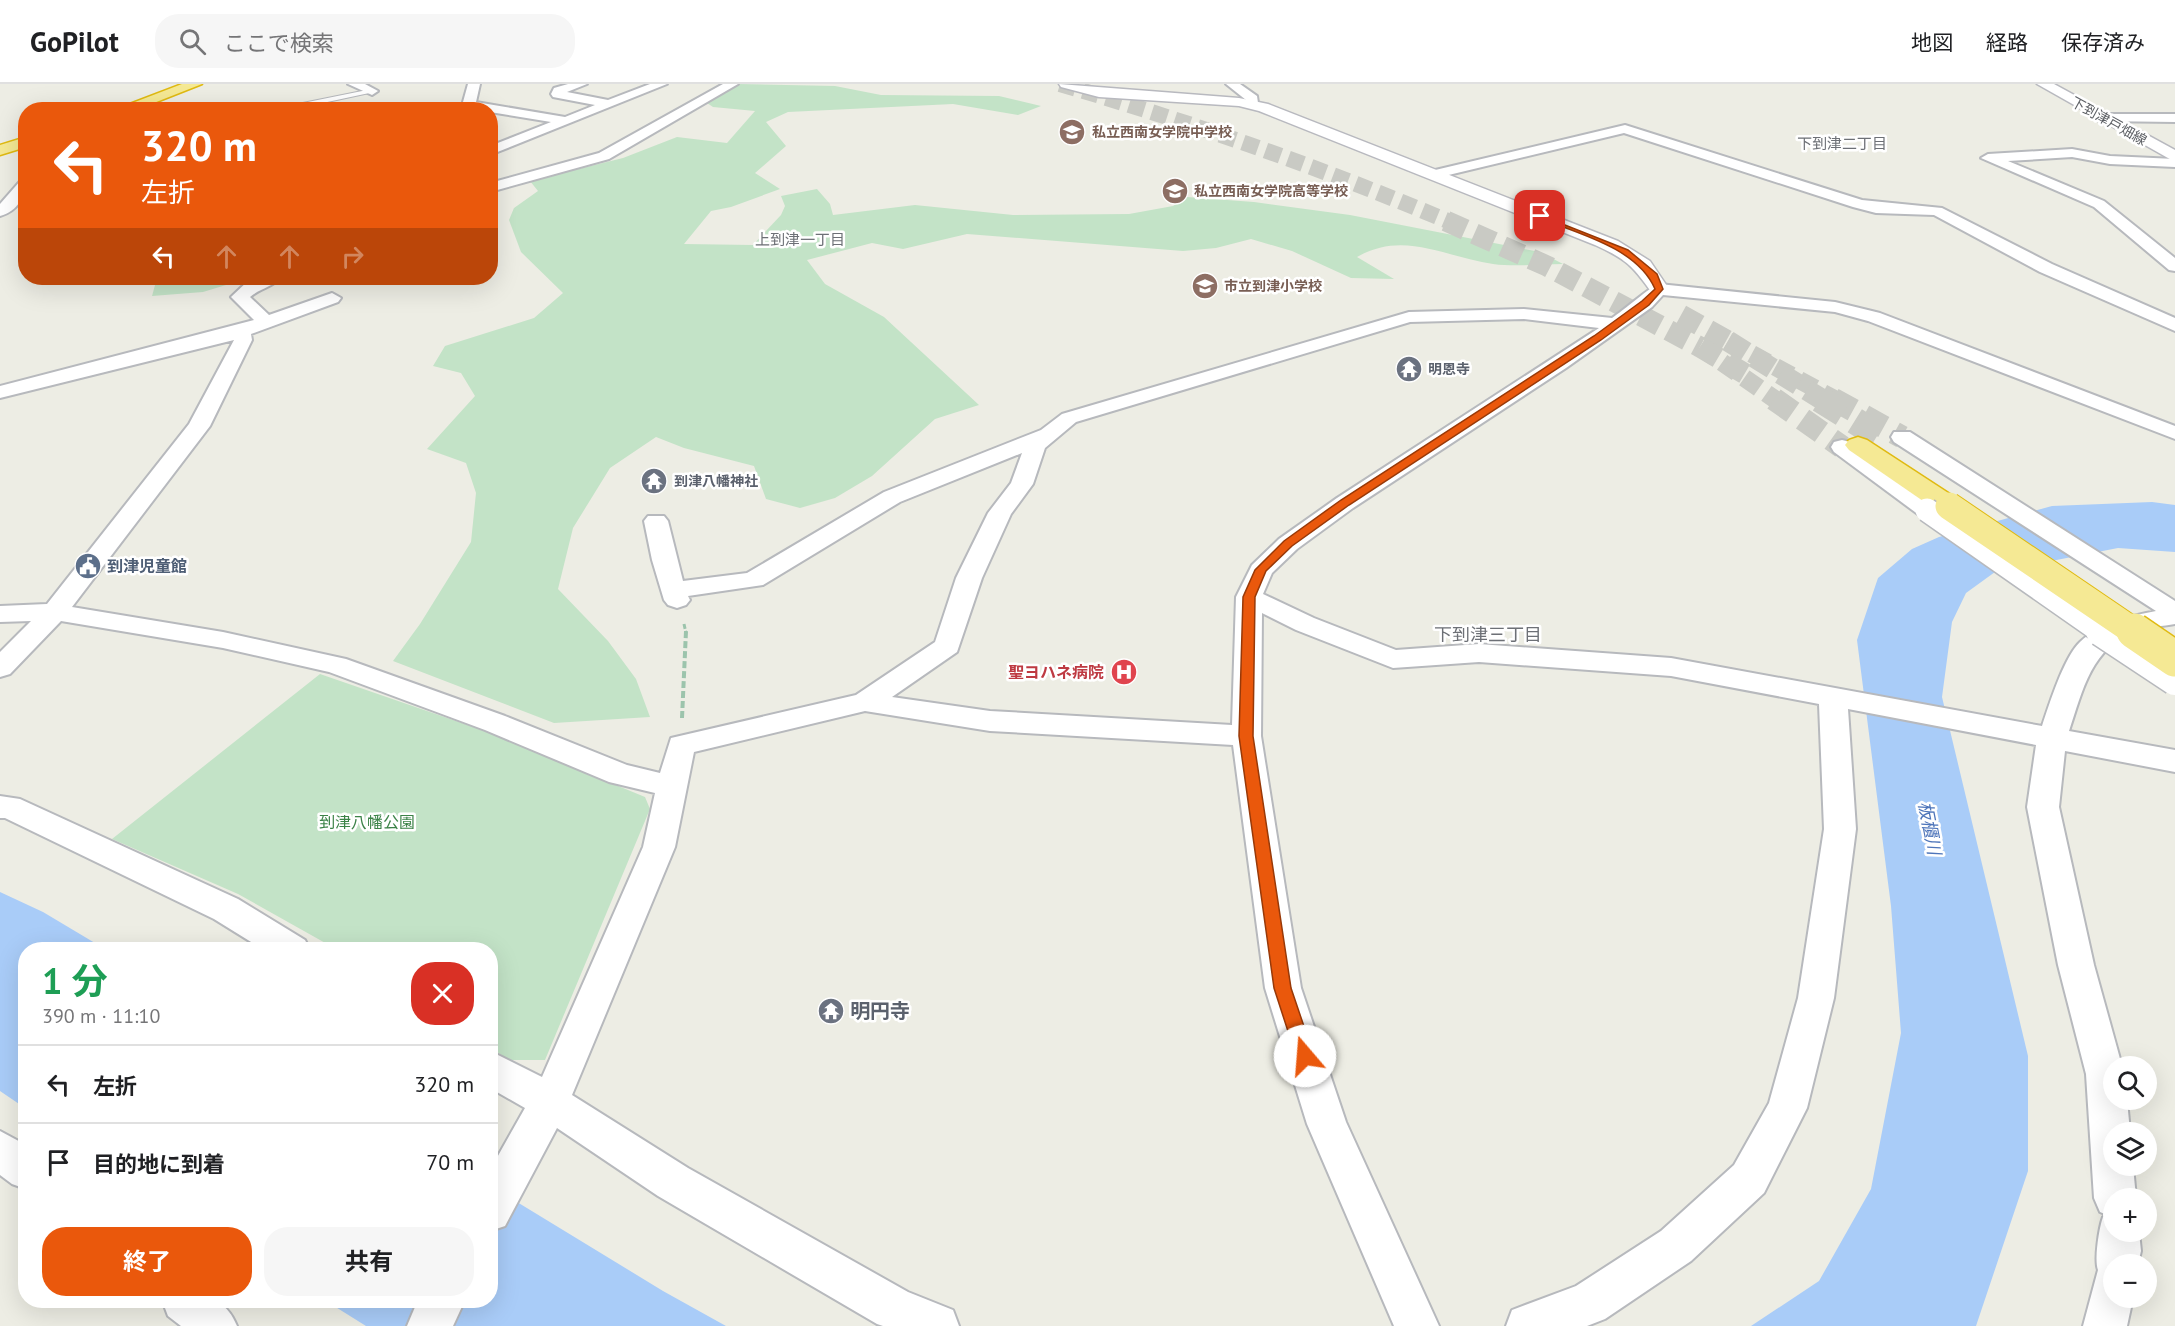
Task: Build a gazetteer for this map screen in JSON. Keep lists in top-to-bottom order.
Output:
{
  "streets": {
    "street": ["下到津戸畑線"]
  },
  "districts": ["下到津二丁目", "上到津一丁目", "下到津三丁目"],
  "water": ["板櫃川"],
  "parks": ["到津八幡公園"],
  "places": {
    "school or university": ["私立西南女学院中学校", "私立西南女学院高等学校", "市立到津小学校"],
    "temple": ["明恩寺", "到津八幡神社", "明円寺"],
    "public building": ["到津児童館"],
    "hospital": ["聖ヨハネ病院"]
  },
  "page": {
    "header": "GoPilot",
    "search": "ここで検索",
    "nav": ["地図", "経路", "保存済み"],
    "turn": ["320 m", "左折"],
    "heading": ["1 分", "390 m · 11:10"],
    "list": [
      {
        "name": "左折",
        "value": "320 m"
      },
      {
        "name": "目的地に到着",
        "value": "70 m"
      }
    ],
    "map_buttons": ["+", "−"],
    "buttons": ["終了", "共有"]
  }
}
